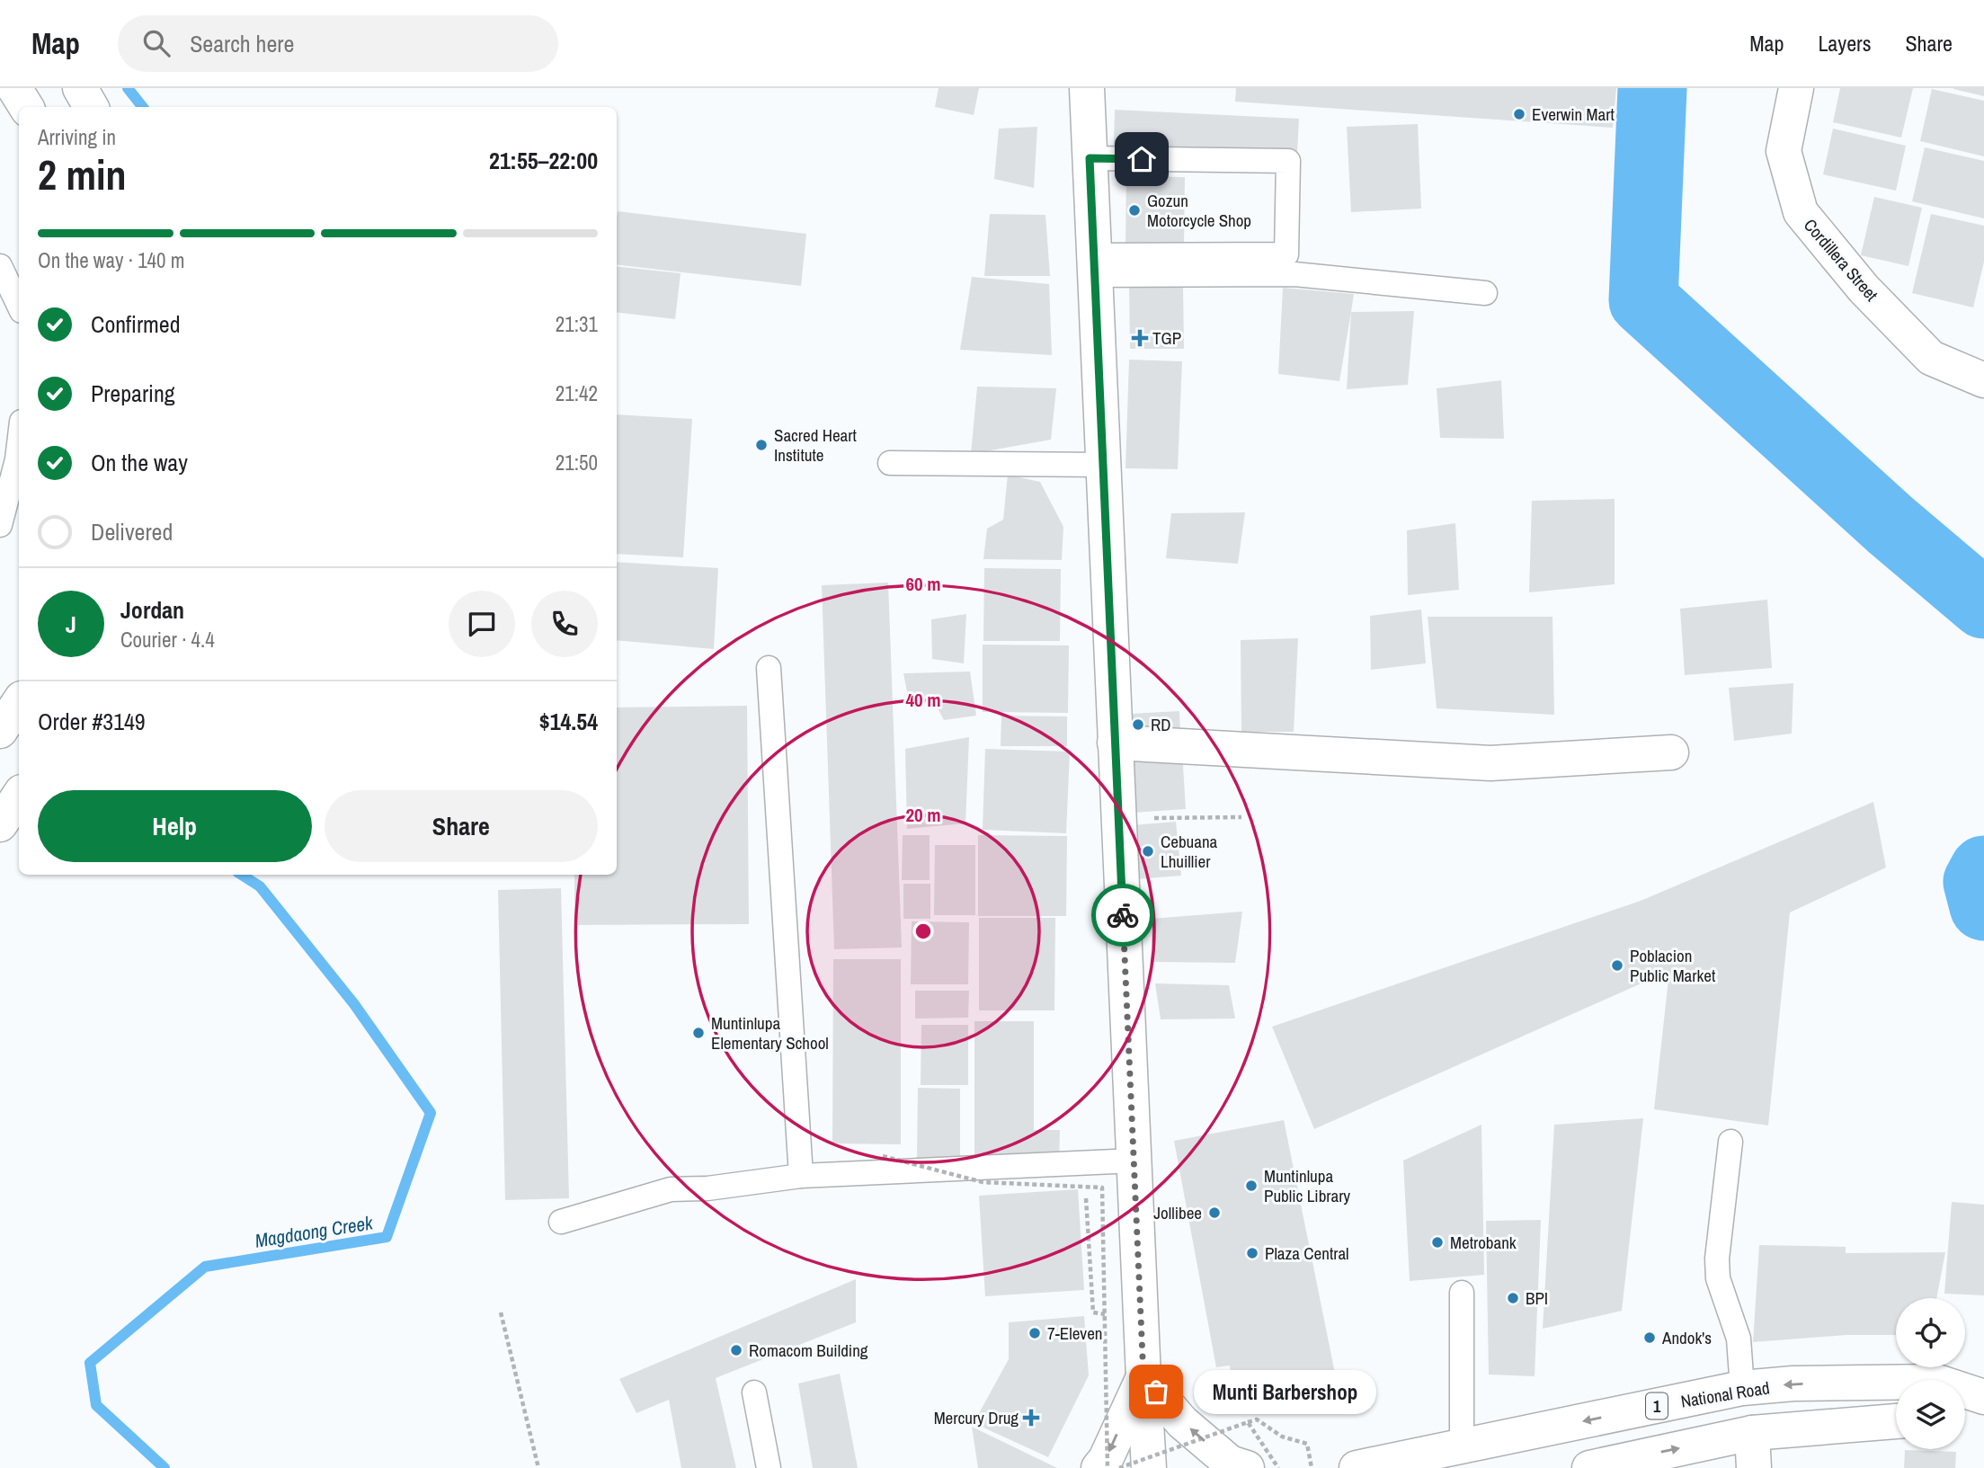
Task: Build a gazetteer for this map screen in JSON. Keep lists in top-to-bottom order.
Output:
{
  "streets": {
    "main road": ["Cordillera Street", "National Road", "1"]
  },
  "water": ["Magdaong Creek"],
  "places": {
    "other": [
      "Everwin Mart",
      "Gozun Motorcycle Shop",
      "Sacred Heart Institute",
      "RD",
      "Cebuana Lhuillier",
      "Poblacion Public Market",
      "Muntinlupa Elementary School",
      "Muntinlupa Public Library",
      "Jollibee",
      "Metrobank",
      "Plaza Central",
      "BPI",
      "7-Eleven",
      "Andok's",
      "Romacom Building",
      "Munti Barbershop"
    ],
    "health": ["TGP", "Mercury Drug"]
  },
  "page": {
    "header": "Map",
    "search": "Search here",
    "nav": ["Map", "Layers", "Share"],
    "heading": ["2 min", "Arriving in", "21:55–22:00"],
    "panel": [
      "Jordan",
      "Courier · 4.4",
      "Order #3149",
      "$14.54"
    ],
    "bar": "On the way · 140 m",
    "list": [
      ["Confirmed", "21:31"],
      ["Preparing", "21:42"],
      ["On the way", "21:50"],
      "Delivered"
    ],
    "round": "J",
    "buttons": ["Help", "Share"],
    "bubble": "Munti Barbershop"
  },
  "rings": ["60 m", "40 m", "20 m"]
}
